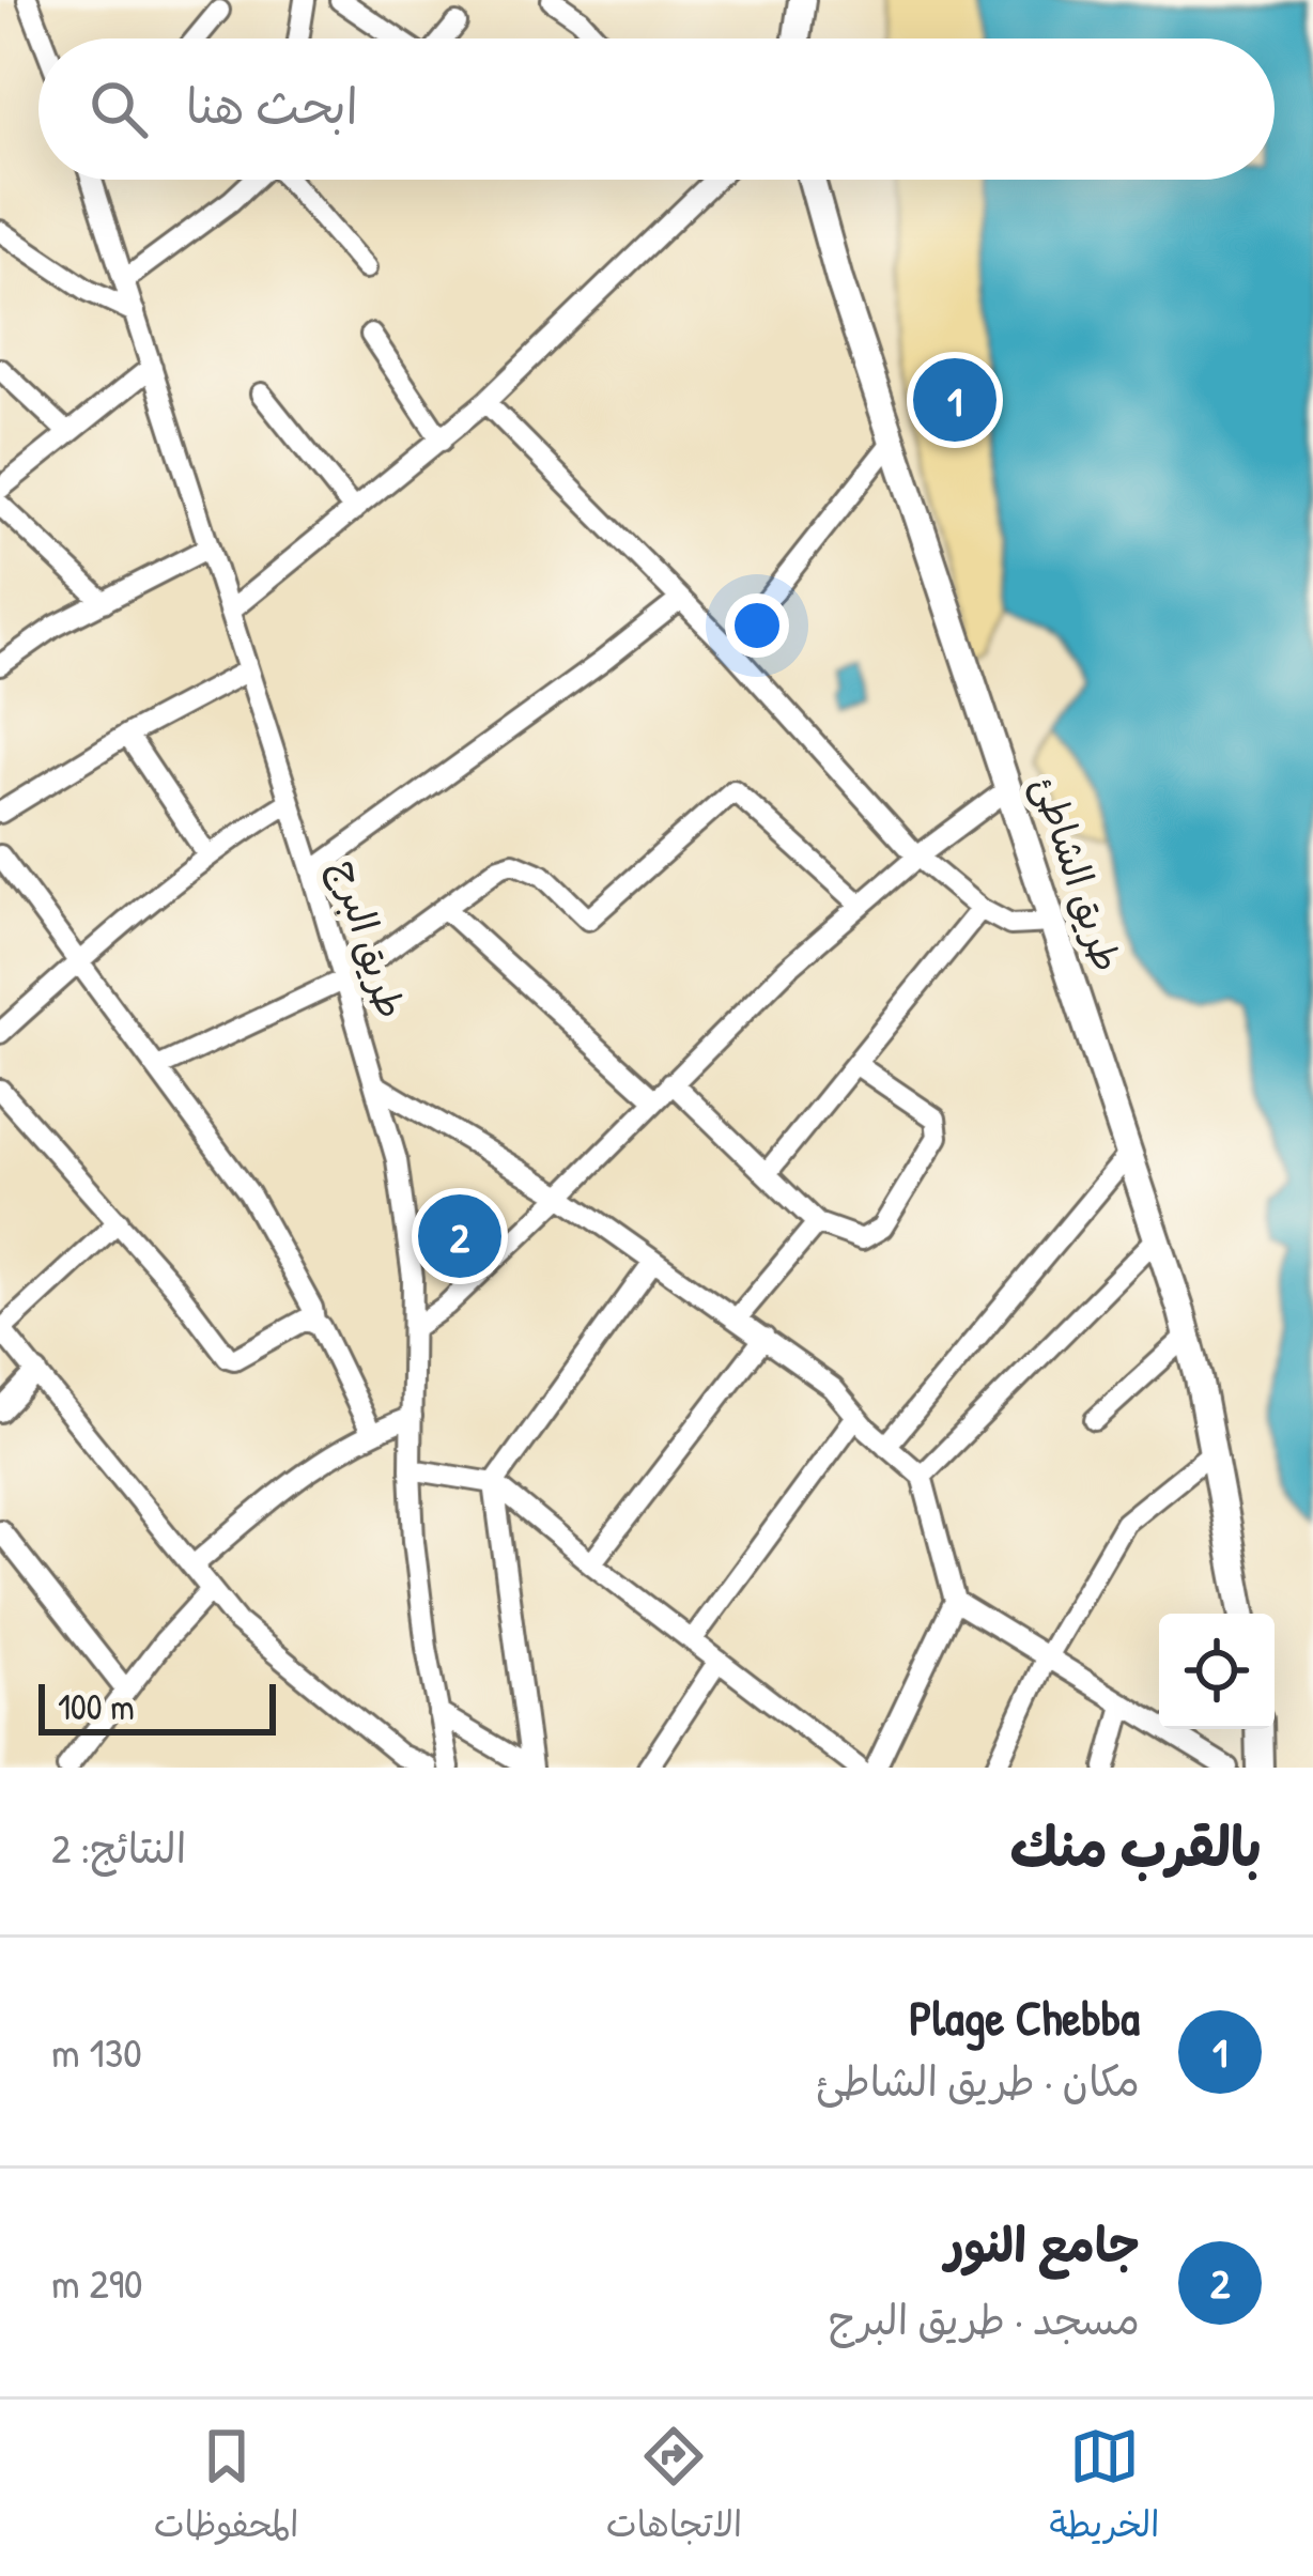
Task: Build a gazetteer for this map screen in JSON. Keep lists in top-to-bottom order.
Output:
{
  "streets": {
    "main road": ["طريق الشاطئ"],
    "street": ["طريق البرج"]
  },
  "scale_bar": "100 m",
  "page": {
    "search": "ابحث هنا",
    "pins": ["1", "2"],
    "scale": "100 m",
    "heading": ["بالقرب منك", "النتائج: 2"],
    "list": [
      {
        "mark": "1",
        "name": "Plage Chebba",
        "note": "مكان · طريق الشاطئ",
        "value": "130 m"
      },
      {
        "mark": "2",
        "name": "جامع النور",
        "note": "مسجد · طريق البرج",
        "value": "290 m"
      }
    ],
    "nav": ["الخريطة", "الاتجاهات", "المحفوظات"]
  }
}
